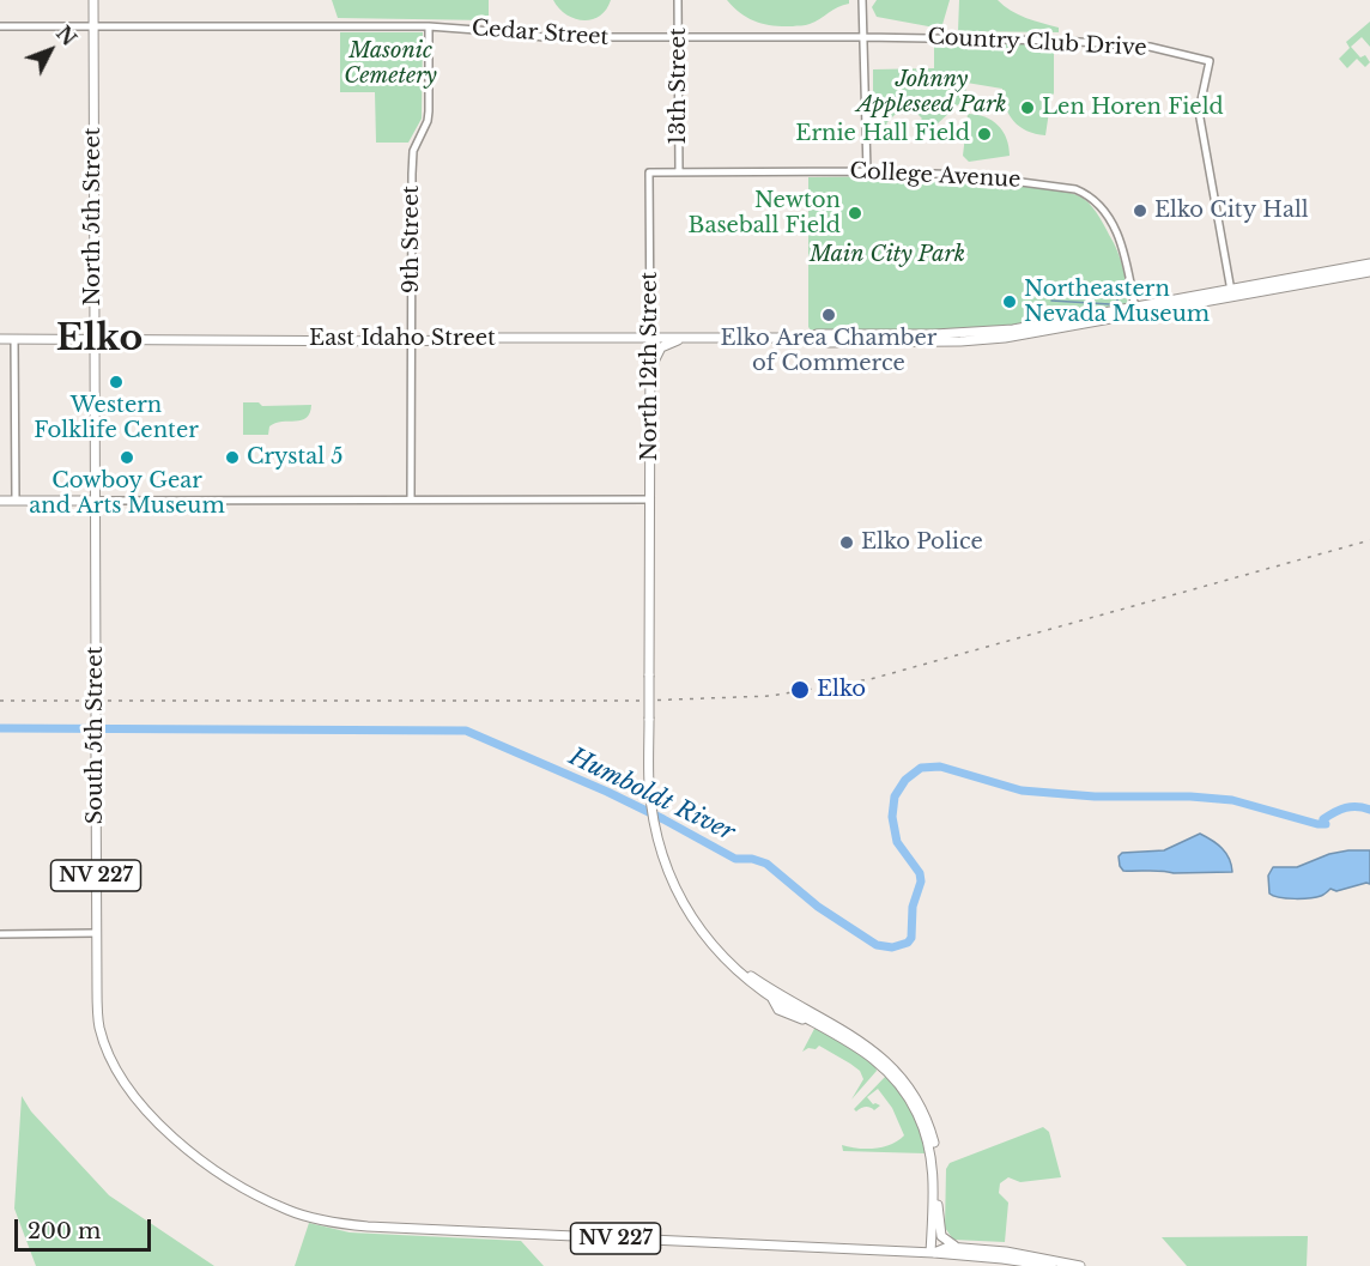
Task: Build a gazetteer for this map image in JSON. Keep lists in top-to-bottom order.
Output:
{
  "streets": {
    "main road": [
      "North 5th Street",
      "East Idaho Street",
      "North 12th Street",
      "South 5th Street",
      "NV 227"
    ],
    "street": [
      "Cedar Street",
      "Country Club Drive",
      "13th Street",
      "College Avenue",
      "9th Street"
    ]
  },
  "crossings": [
    ["Cedar Street", "Country Club Drive"],
    ["Cedar Street", "13th Street"],
    ["Cedar Street", "North 5th Street"],
    ["Cedar Street", "9th Street"],
    ["Country Club Drive", "East Idaho Street"],
    ["13th Street", "College Avenue"],
    ["College Avenue", "East Idaho Street"],
    ["College Avenue", "North 12th Street"],
    ["North 5th Street", "East Idaho Street"],
    ["North 5th Street", "South 5th Street"],
    ["9th Street", "East Idaho Street"],
    ["East Idaho Street", "North 12th Street"],
    ["South 5th Street", "NV 227"]
  ],
  "districts": ["Elko"],
  "water": ["Humboldt River"],
  "parks": ["Masonic Cemetery", "Johnny Appleseed Park", "Main City Park"],
  "places": [
    "Len Horen Field",
    "Ernie Hall Field",
    "Elko City Hall",
    "Newton Baseball Field",
    "Northeastern Nevada Museum",
    "Elko Area Chamber of Commerce",
    "Western Folklife Center",
    "Cowboy Gear and Arts Museum",
    "Crystal 5",
    "Elko Police",
    "Elko"
  ],
  "scale_bar": "200 m",
  "north": "top right"
}
